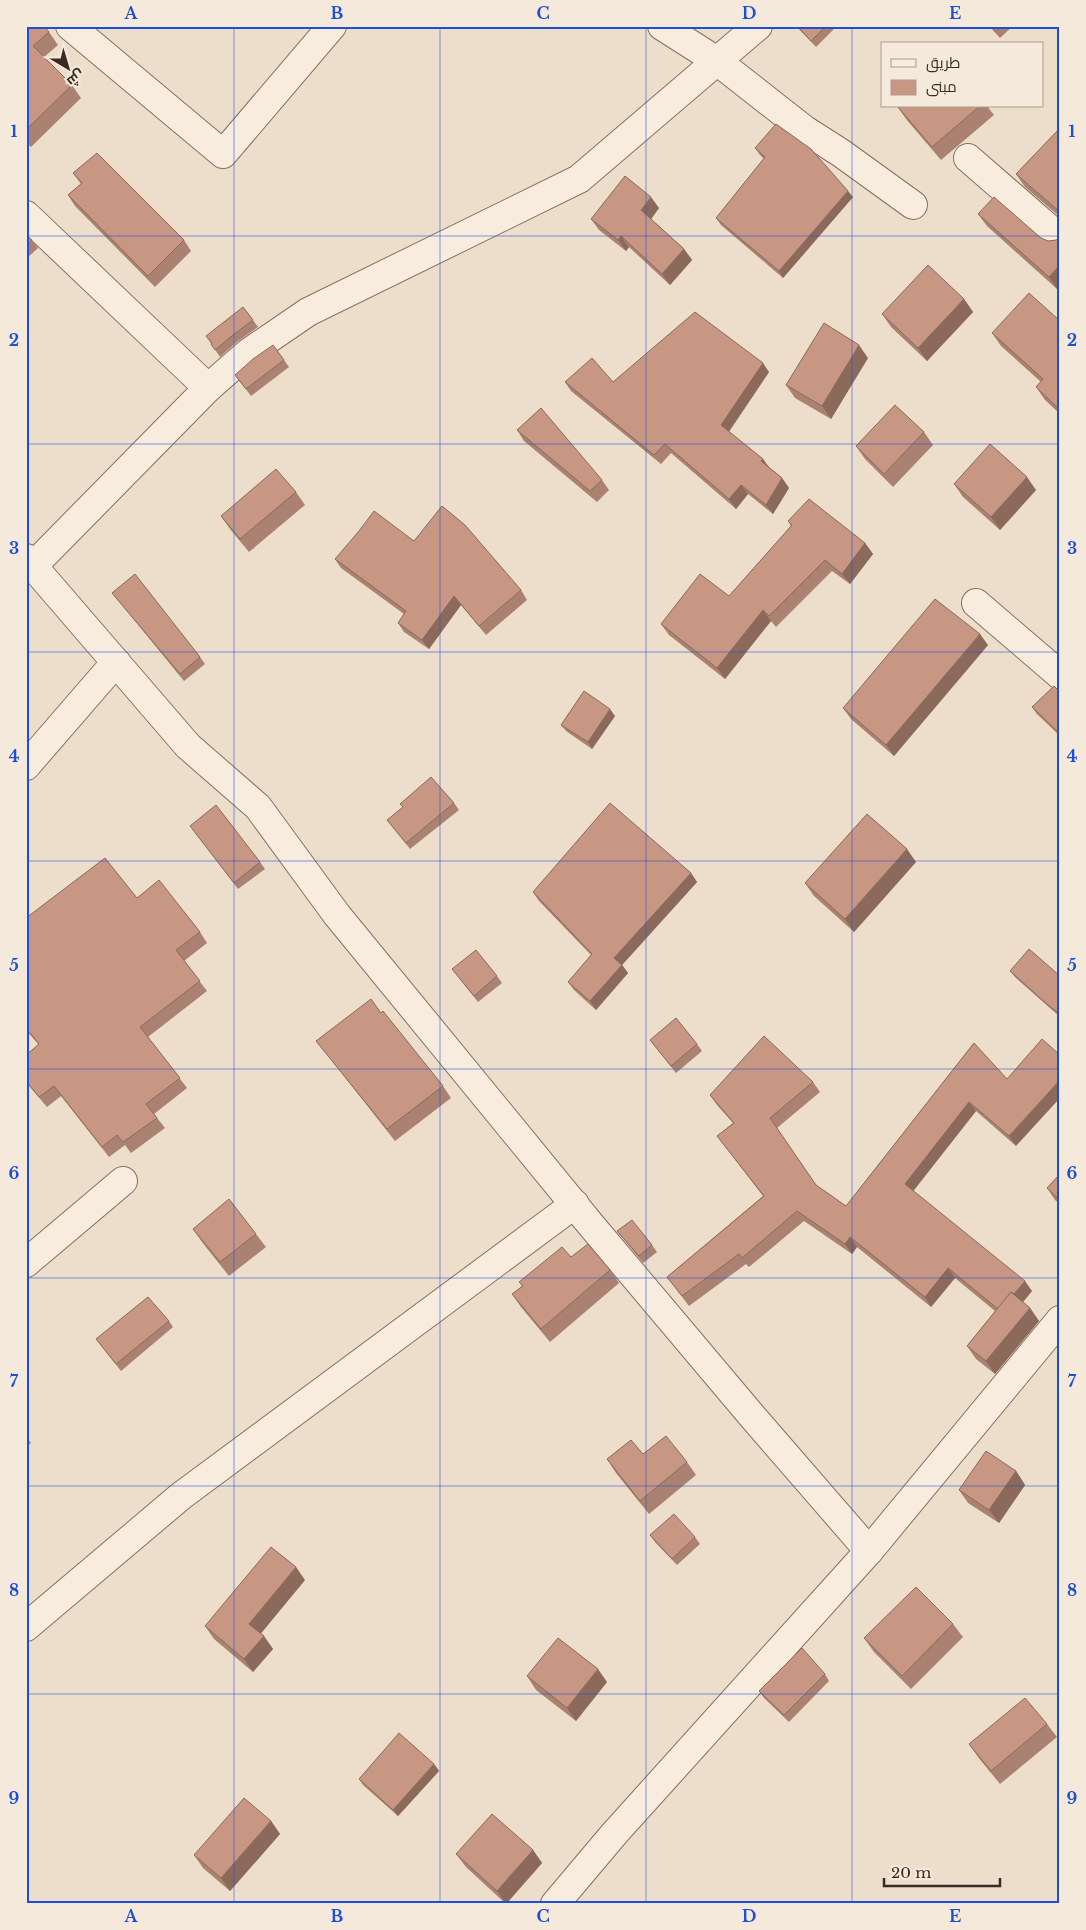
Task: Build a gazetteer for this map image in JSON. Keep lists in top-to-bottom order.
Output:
{
  "legend": ["طريق", "مبنى"],
  "scale_bar": "20 m",
  "north": "bottom right",
  "grid": {
    "columns": [
      "A",
      "B",
      "C",
      "D",
      "E"
    ],
    "rows": [
      "1",
      "2",
      "3",
      "4",
      "5",
      "6",
      "7",
      "8",
      "9"
    ]
  }
}
